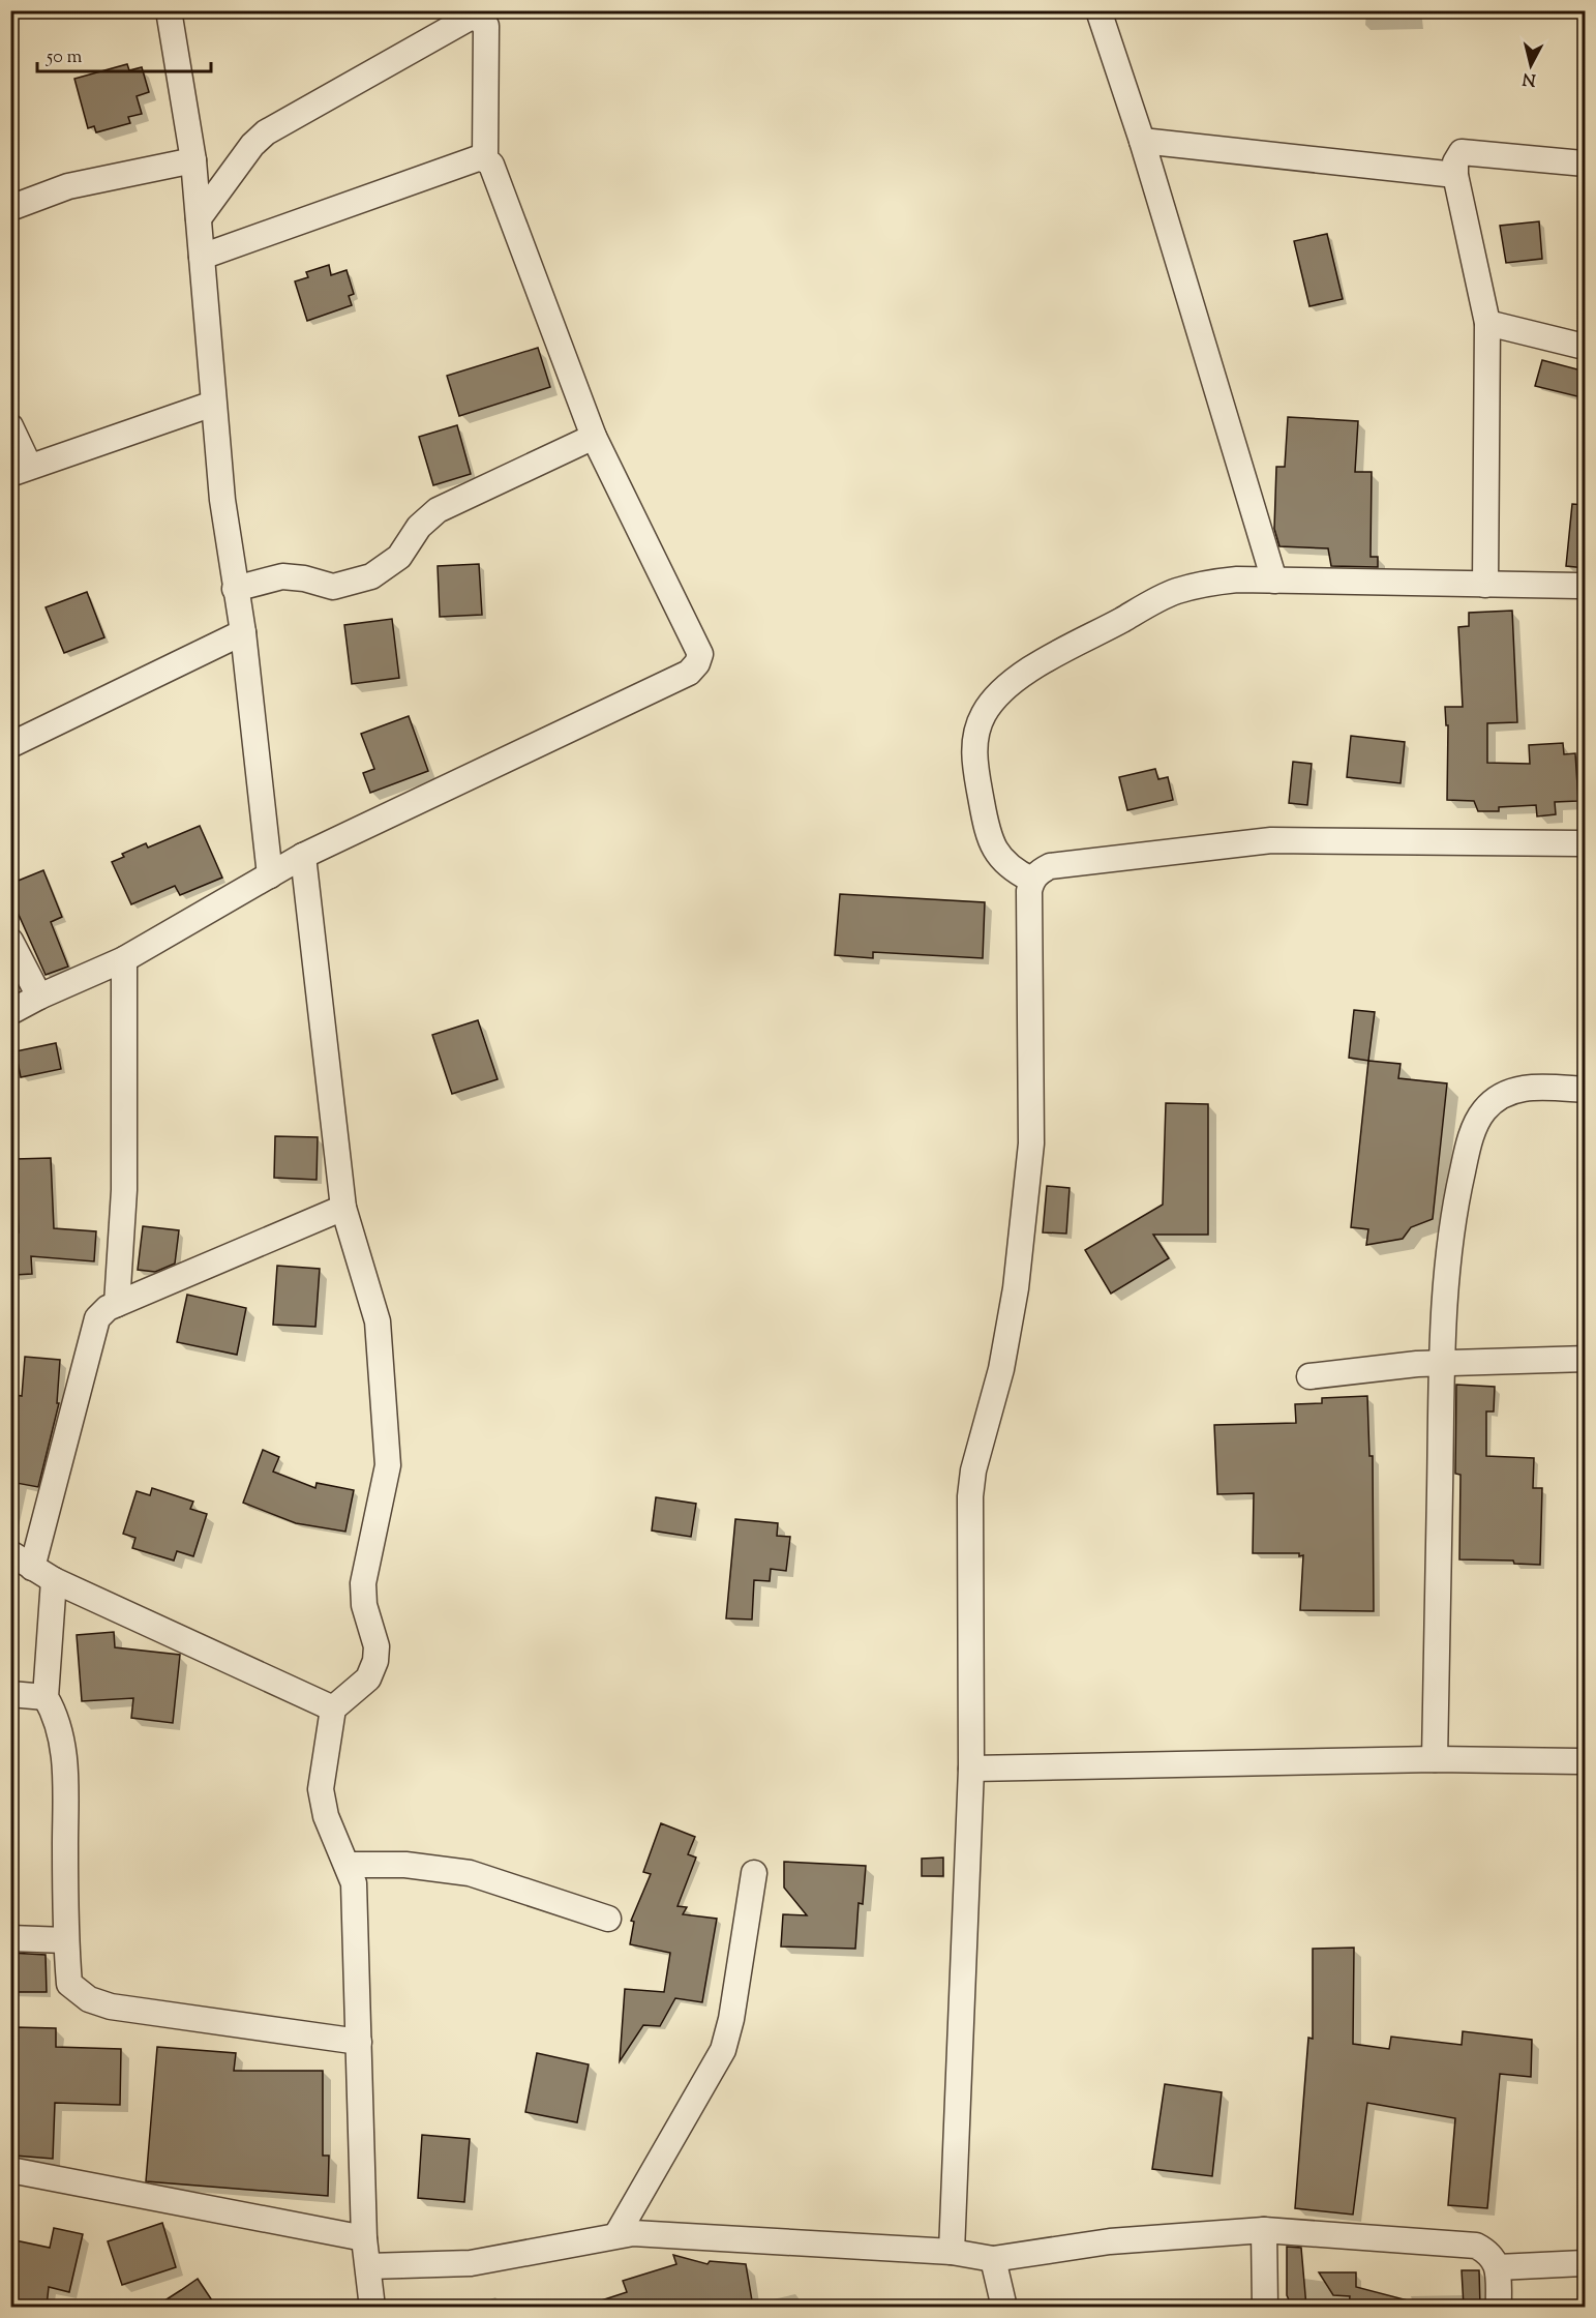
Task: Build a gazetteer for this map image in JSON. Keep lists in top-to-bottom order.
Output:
{
  "scale_bar": "50 m",
  "north": "bottom"
}
